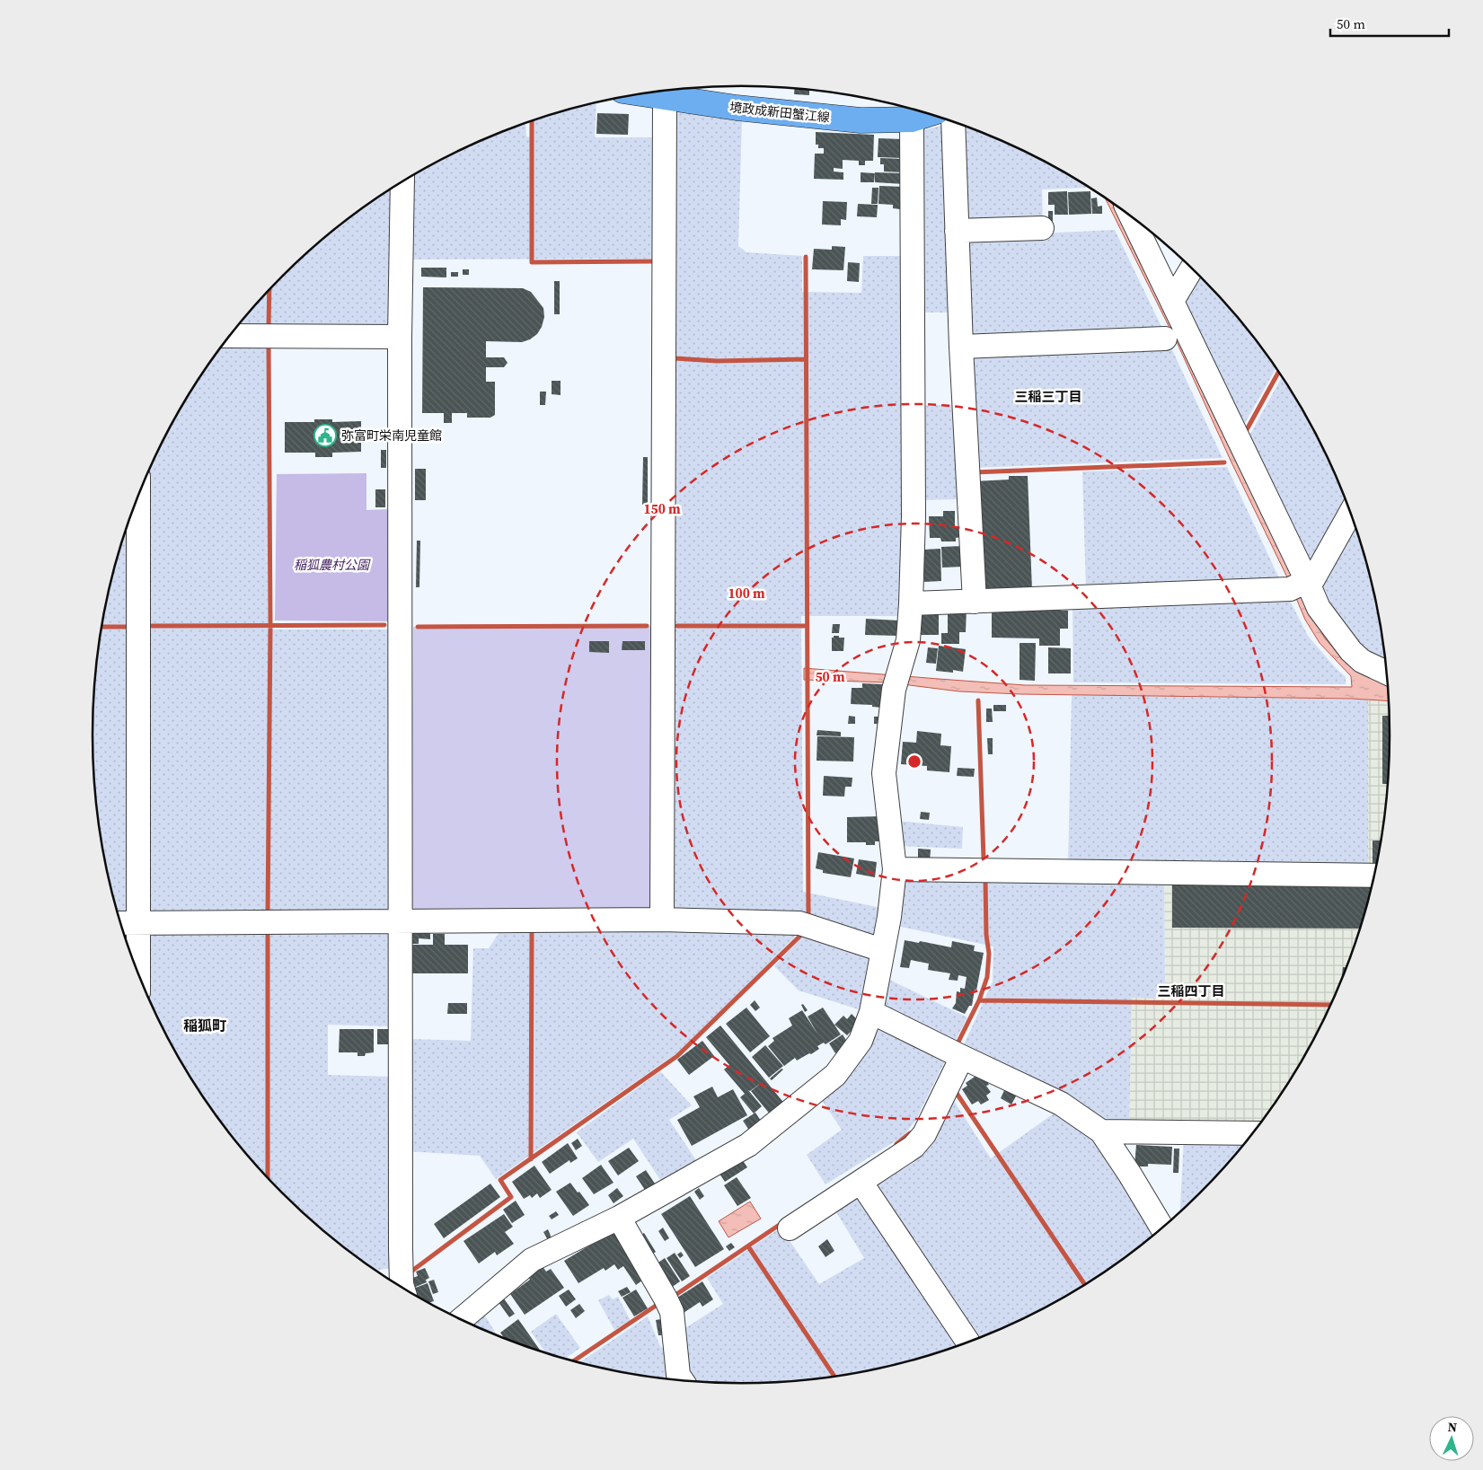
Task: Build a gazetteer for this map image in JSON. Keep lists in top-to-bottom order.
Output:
{
  "streets": {
    "main road": ["境政成新田蟹江線"]
  },
  "districts": ["三稲三丁目", "三稲四丁目", "稲狐町"],
  "parks": ["稲狐農村公園"],
  "places": {
    "public building": ["弥富町栄南児童館"]
  },
  "scale_bar": "50 m",
  "north": "top",
  "rings": ["150 m", "100 m", "50 m"]
}
